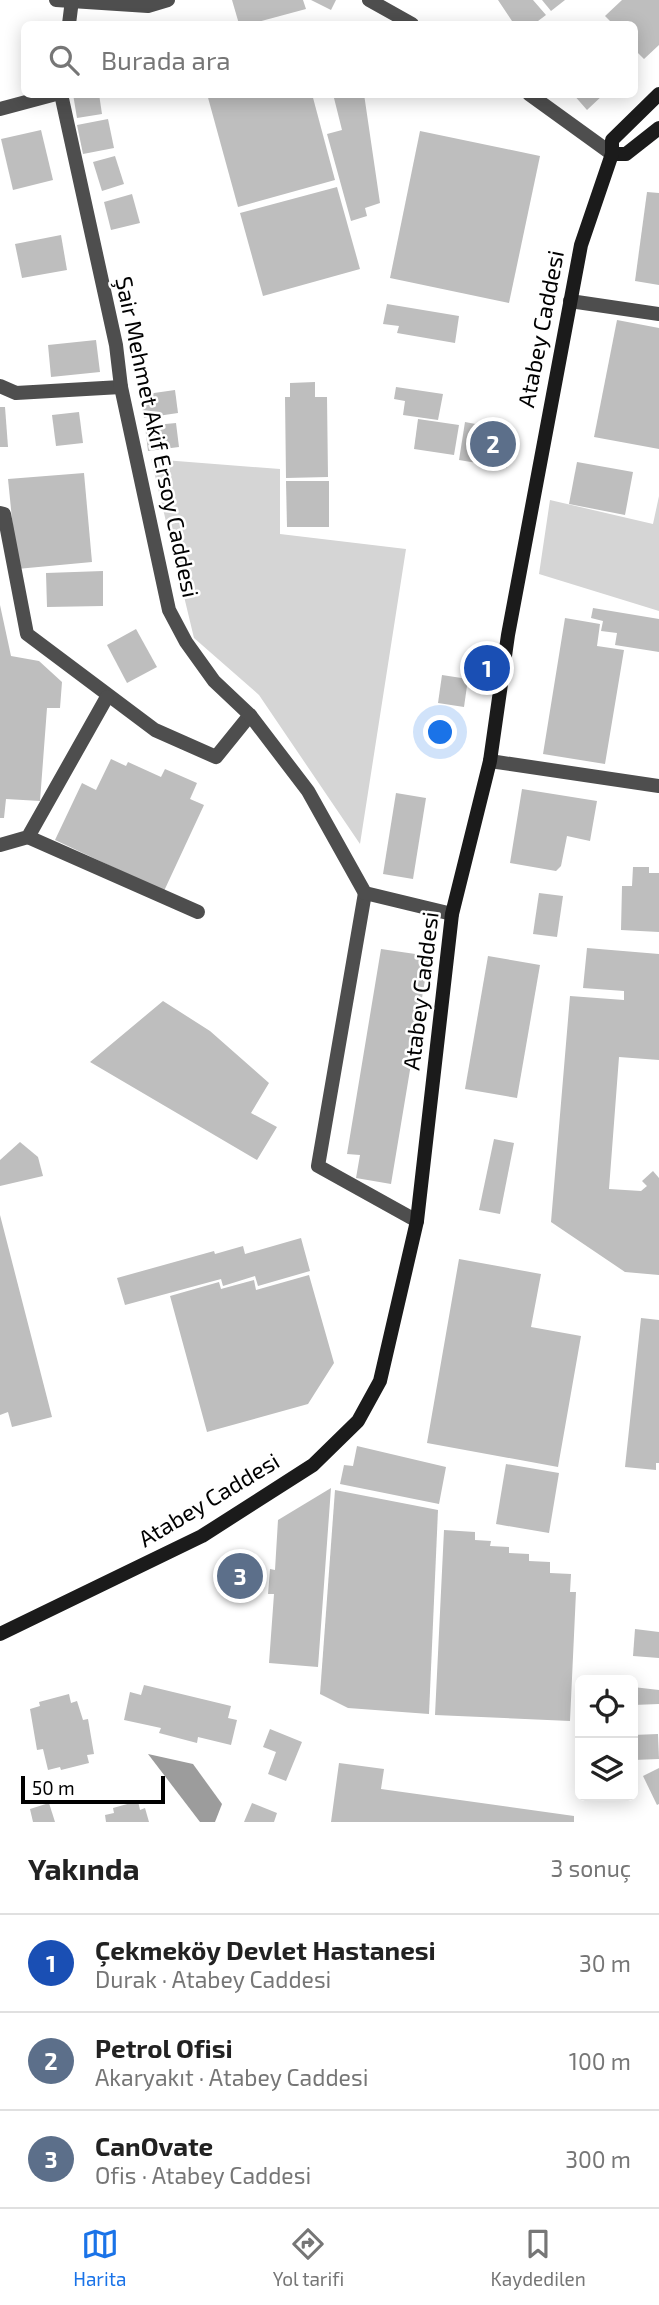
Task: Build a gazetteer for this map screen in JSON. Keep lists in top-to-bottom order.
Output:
{
  "streets": {
    "main road": ["Atabey Caddesi"],
    "street": ["Şair Mehmet Akif Ersoy Caddesi"]
  },
  "scale_bar": "50 m",
  "page": {
    "search": "Burada ara",
    "pins": ["2", "1", "3"],
    "scale": "50 m",
    "heading": ["Yakında", "3 sonuç"],
    "list": [
      {
        "mark": "1",
        "name": "Çekmeköy Devlet Hastanesi",
        "note": "Durak · Atabey Caddesi",
        "value": "30 m"
      },
      {
        "mark": "2",
        "name": "Petrol Ofisi",
        "note": "Akaryakıt · Atabey Caddesi",
        "value": "100 m"
      },
      {
        "mark": "3",
        "name": "CanOvate",
        "note": "Ofis · Atabey Caddesi",
        "value": "300 m"
      }
    ],
    "nav": ["Harita", "Yol tarifi", "Kaydedilen"]
  }
}
